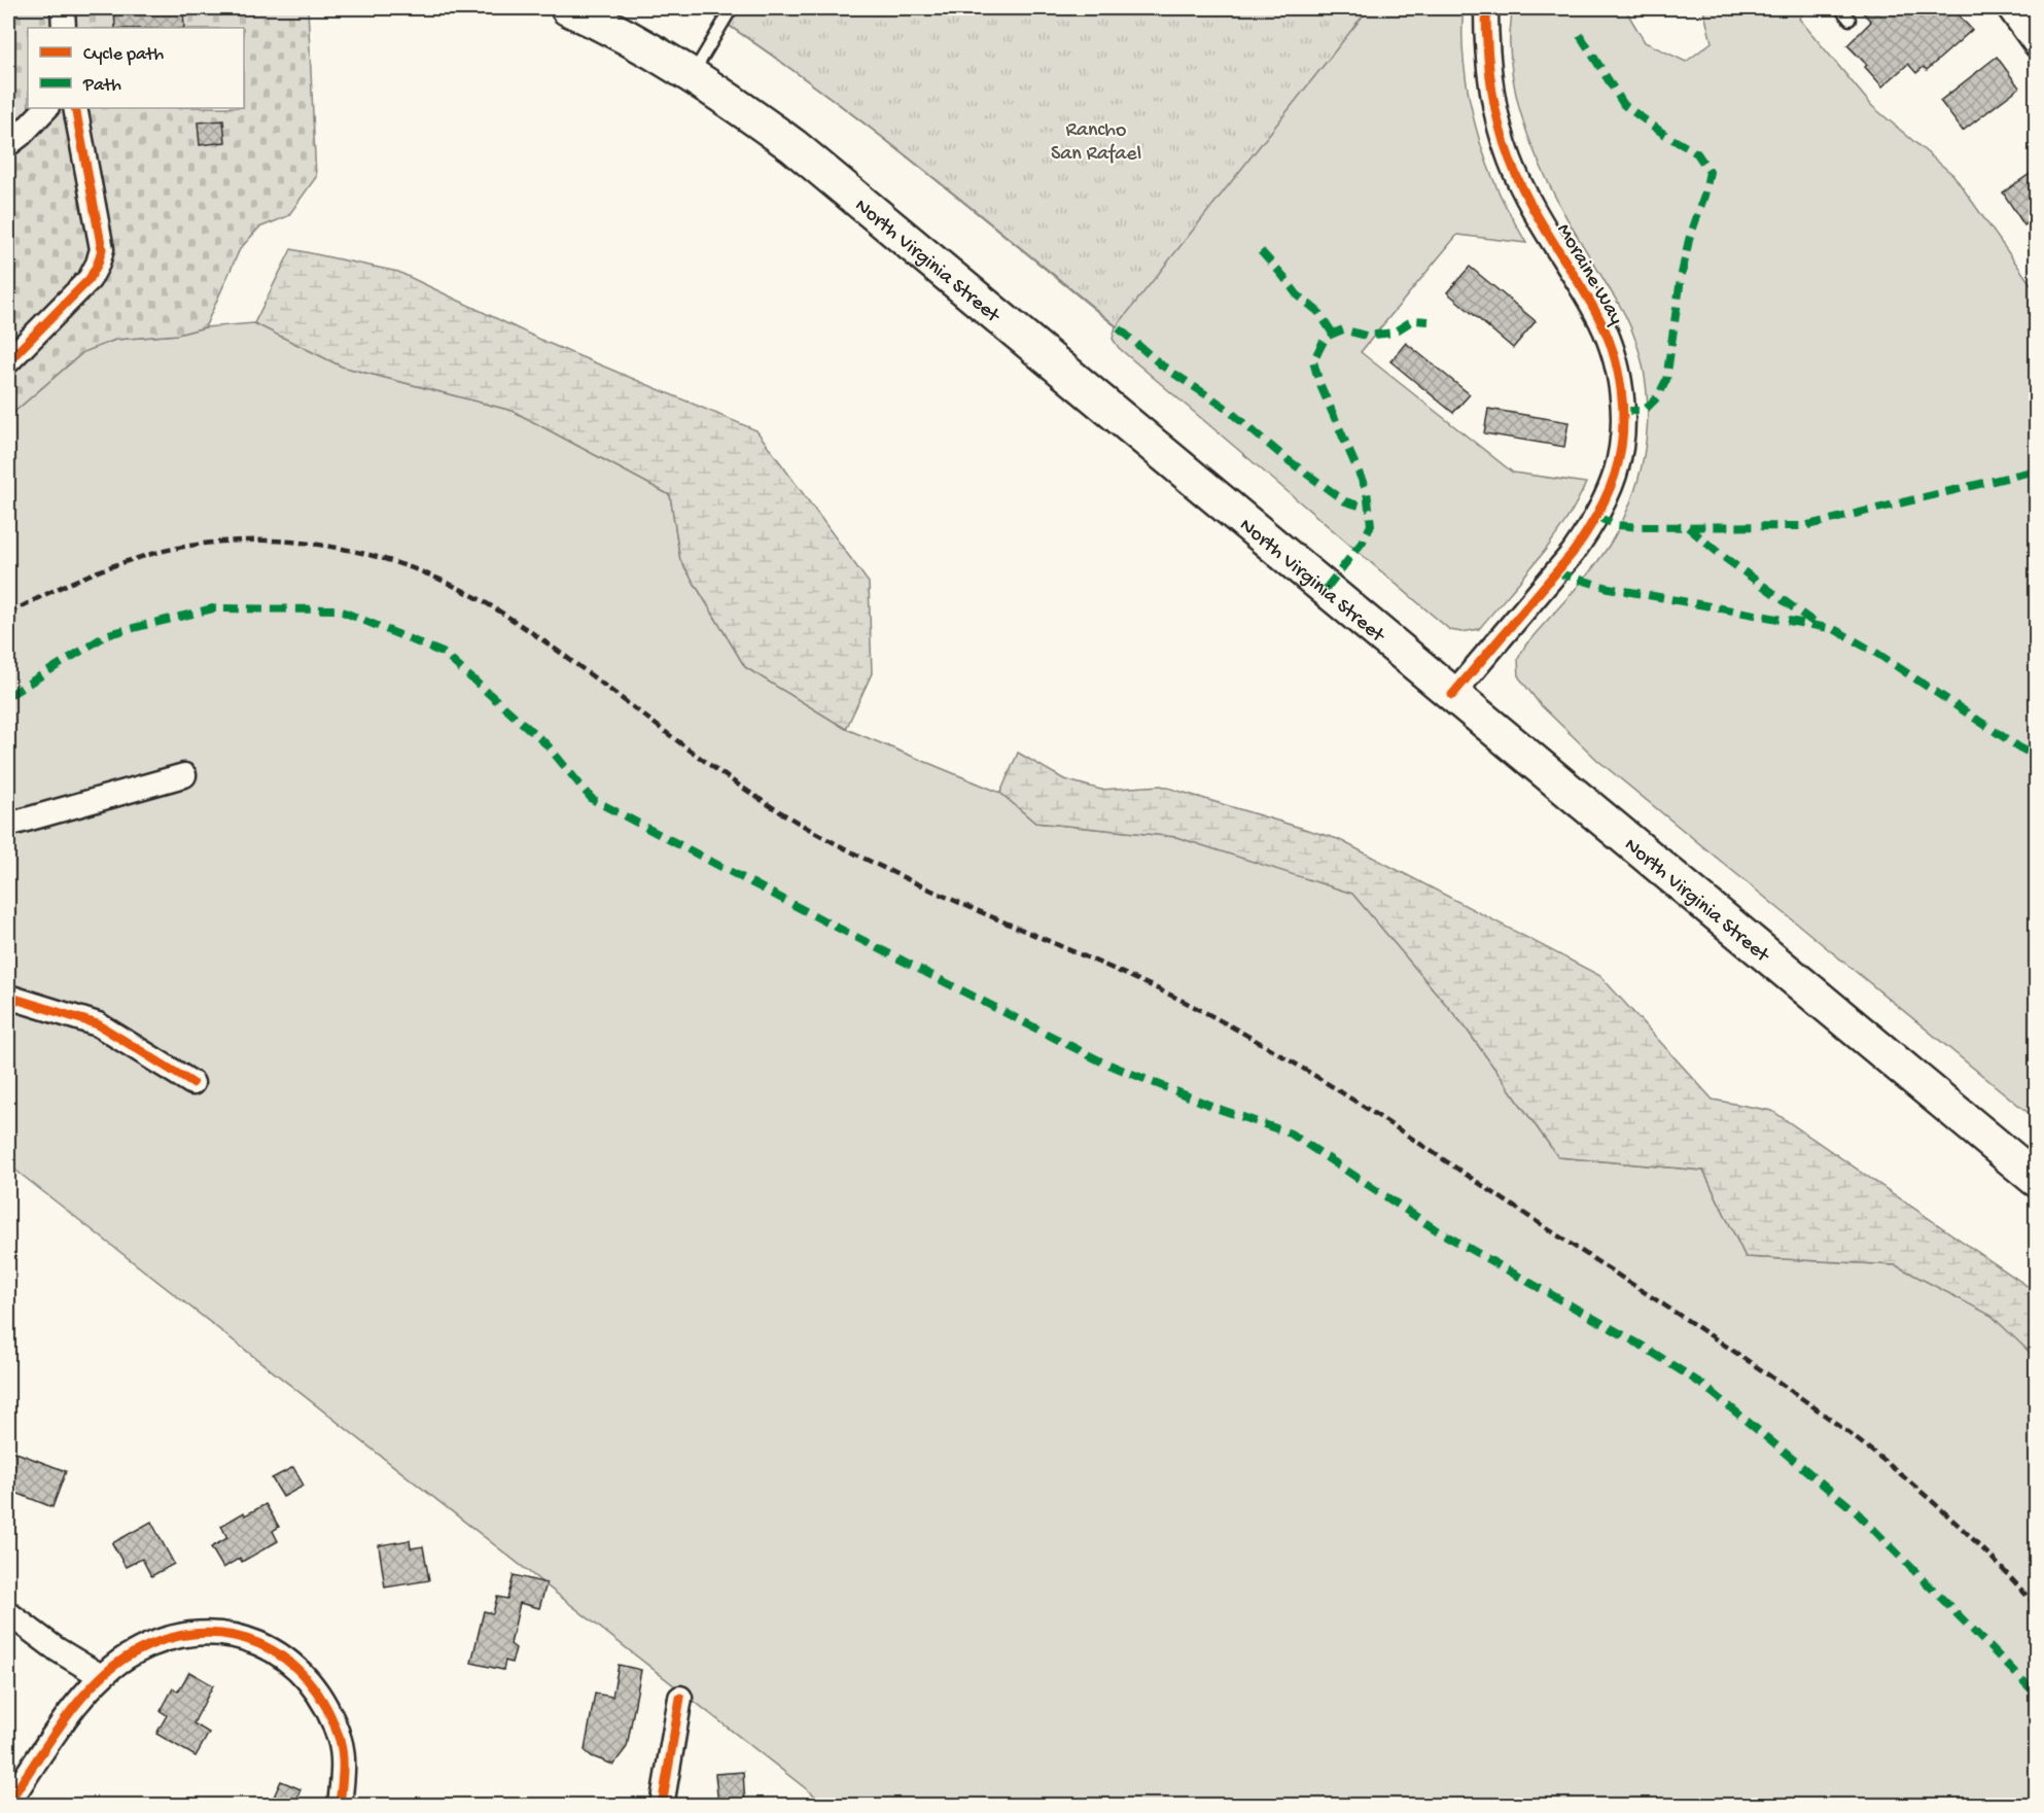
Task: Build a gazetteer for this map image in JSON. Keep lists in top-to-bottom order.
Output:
{
  "streets": {
    "main road": ["North Virginia Street"],
    "street": ["Moraine Way"]
  },
  "crossings": [
    ["North Virginia Street", "Moraine Way"]
  ],
  "parks": ["Rancho San Rafael"],
  "legend": ["Cycle path", "Path"]
}
